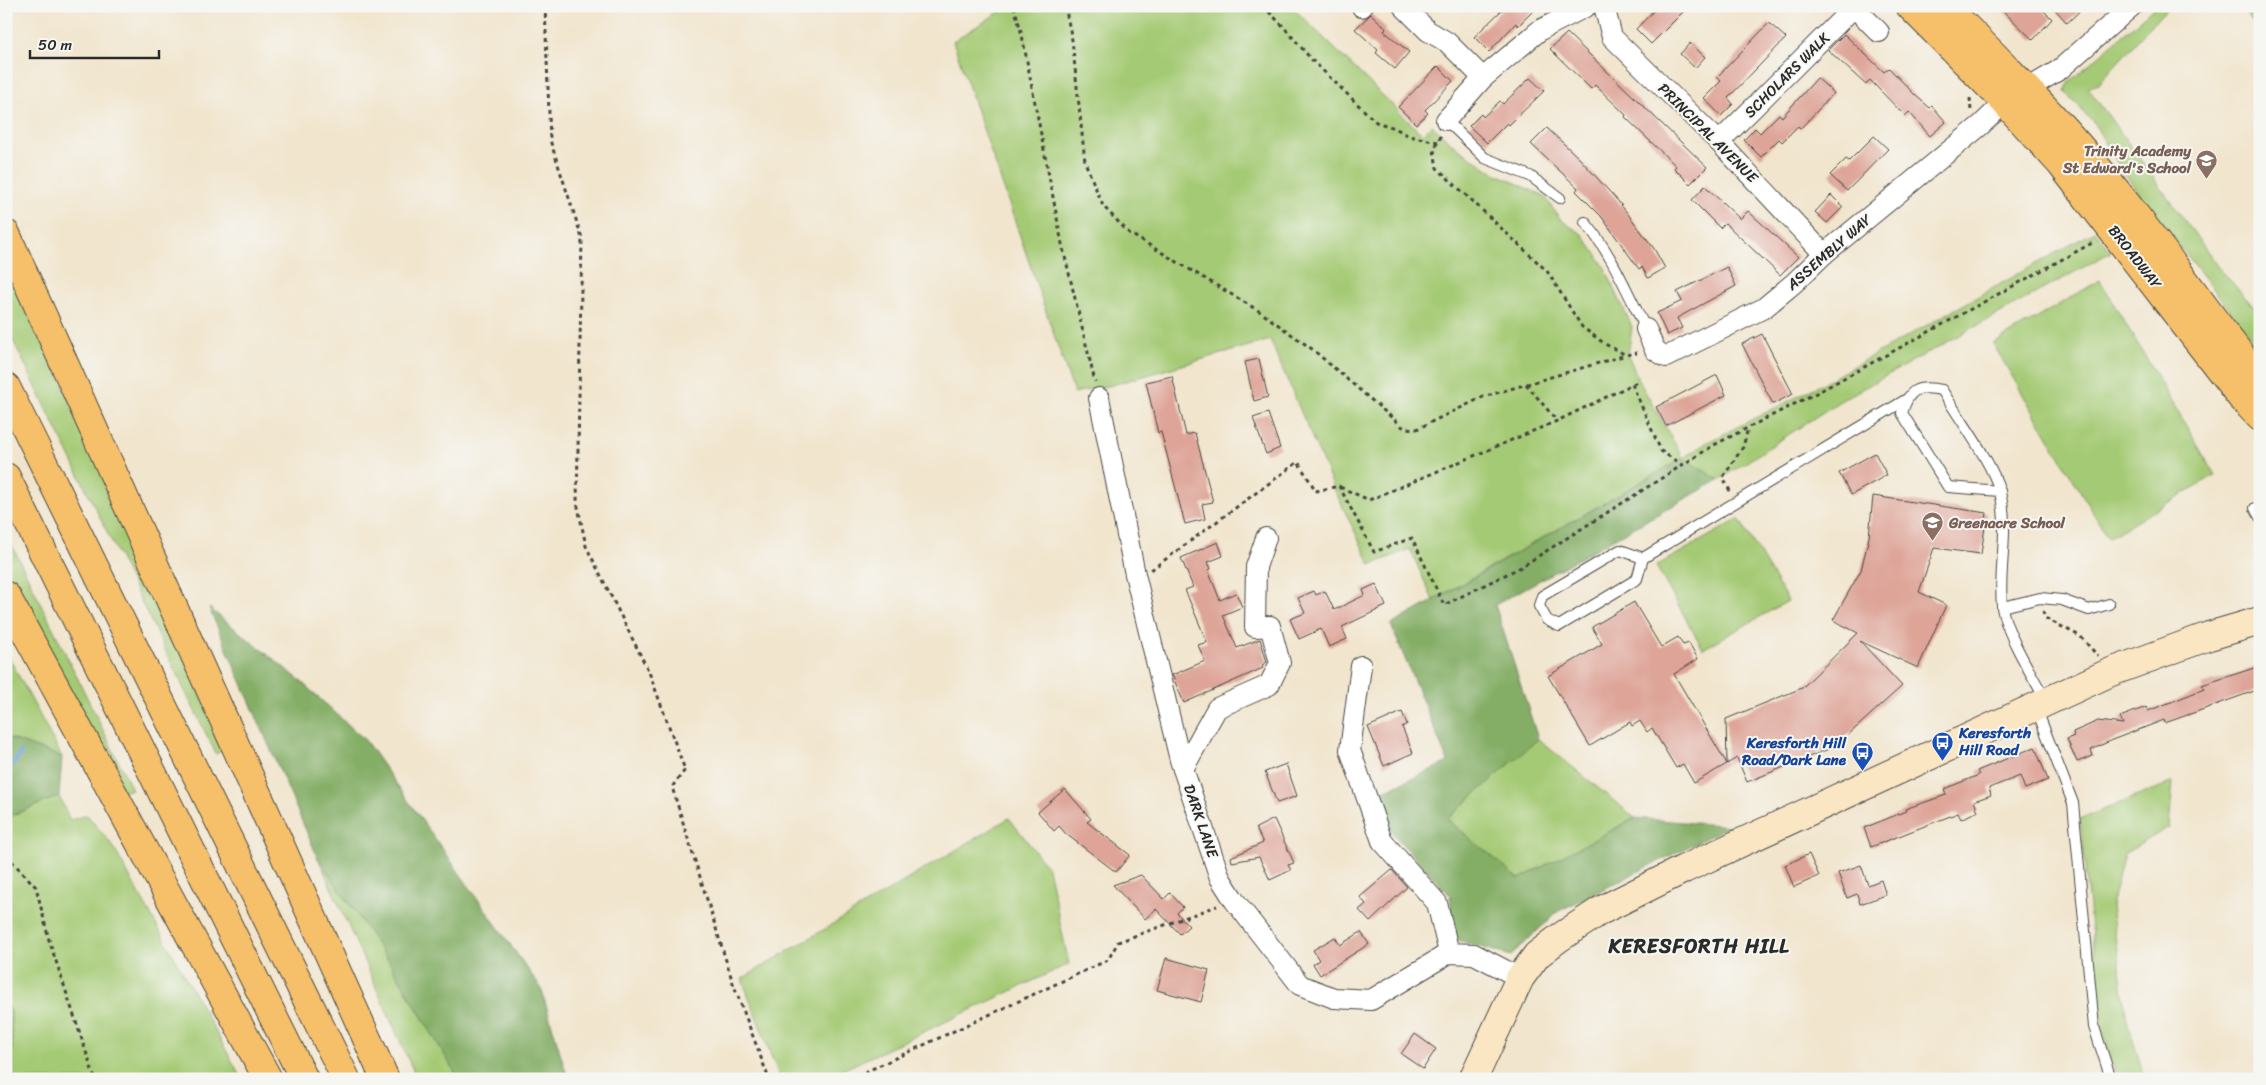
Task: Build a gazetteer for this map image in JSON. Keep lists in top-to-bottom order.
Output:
{
  "streets": {
    "highway": ["BROADWAY"],
    "street": [
      "SCHOLARS WALK",
      "PRINCIPAL AVENUE",
      "ASSEMBLY WAY",
      "DARK LANE"
    ]
  },
  "crossings": [
    ["SCHOLARS WALK", "PRINCIPAL AVENUE"],
    ["PRINCIPAL AVENUE", "ASSEMBLY WAY"],
    ["ASSEMBLY WAY", "BROADWAY"]
  ],
  "districts": ["KERESFORTH HILL"],
  "places": {
    "school or university": ["Trinity Academy St Edward's School", "Greenacre School"],
    "bus stop": ["Keresforth Hill Road", "Keresforth Hill Road/Dark Lane"]
  },
  "scale_bar": "50 m"
}
